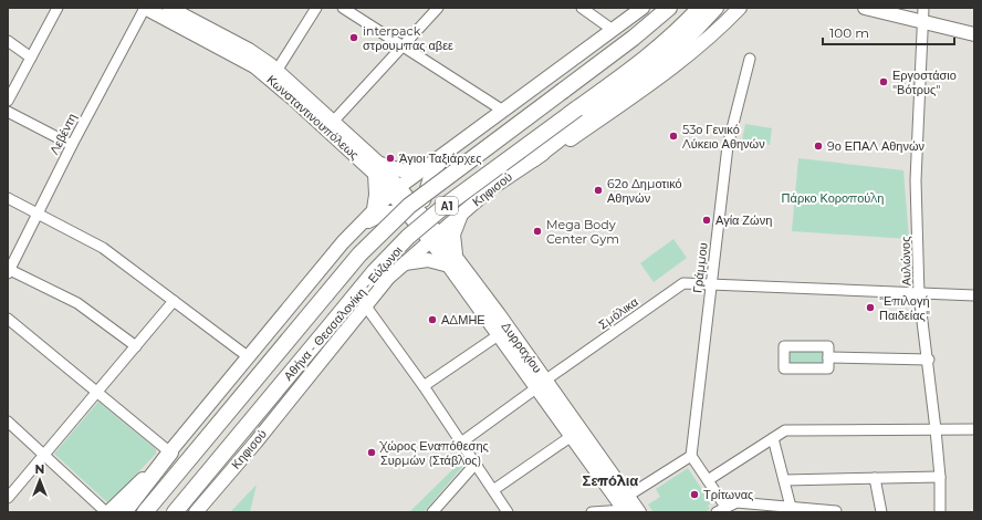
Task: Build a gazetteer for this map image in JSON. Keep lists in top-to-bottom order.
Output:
{
  "streets": {
    "highway": ["Α1", "Αθήνα - Θεσσαλονίκη - Εύζωνοι"],
    "main road": ["Κωνσταντινουπόλεως", "Κηφισού", "Δυρραχίου"],
    "street": [
      "Λεβέντη",
      "Αυλώνος",
      "Γράμμου",
      "Σμόλικα"
    ]
  },
  "crossings": [
    ["Κωνσταντινουπόλεως", "Λεβέντη"],
    ["Κηφισού", "Δυρραχίου"],
    ["Αυλώνος", "Σμόλικα"],
    ["Γράμμου", "Σμόλικα"],
    ["Σμόλικα", "Δυρραχίου"]
  ],
  "districts": ["Σεπόλια"],
  "parks": ["Πάρκο Κοροπούλη"],
  "places": [
    "interpack στρουμπας αβεε",
    "Εργοστάσιο \"Βότρυς\"",
    "53ο Γενικό Λύκειο Αθηνών",
    "9ο ΕΠΑΛ Αθηνών",
    "Άγιοι Ταξιάρχες",
    "62ο Δημοτικό Αθηνών",
    "Αγία Ζώνη",
    "Mega Body Center Gym",
    "\"Επιλογή Παιδείας\"",
    "ΑΔΜΗΕ",
    "Χώρος Εναπόθεσης Συρμών (Στάβλος)",
    "Τρίτωνας"
  ],
  "scale_bar": "100 m",
  "north": "top"
}
